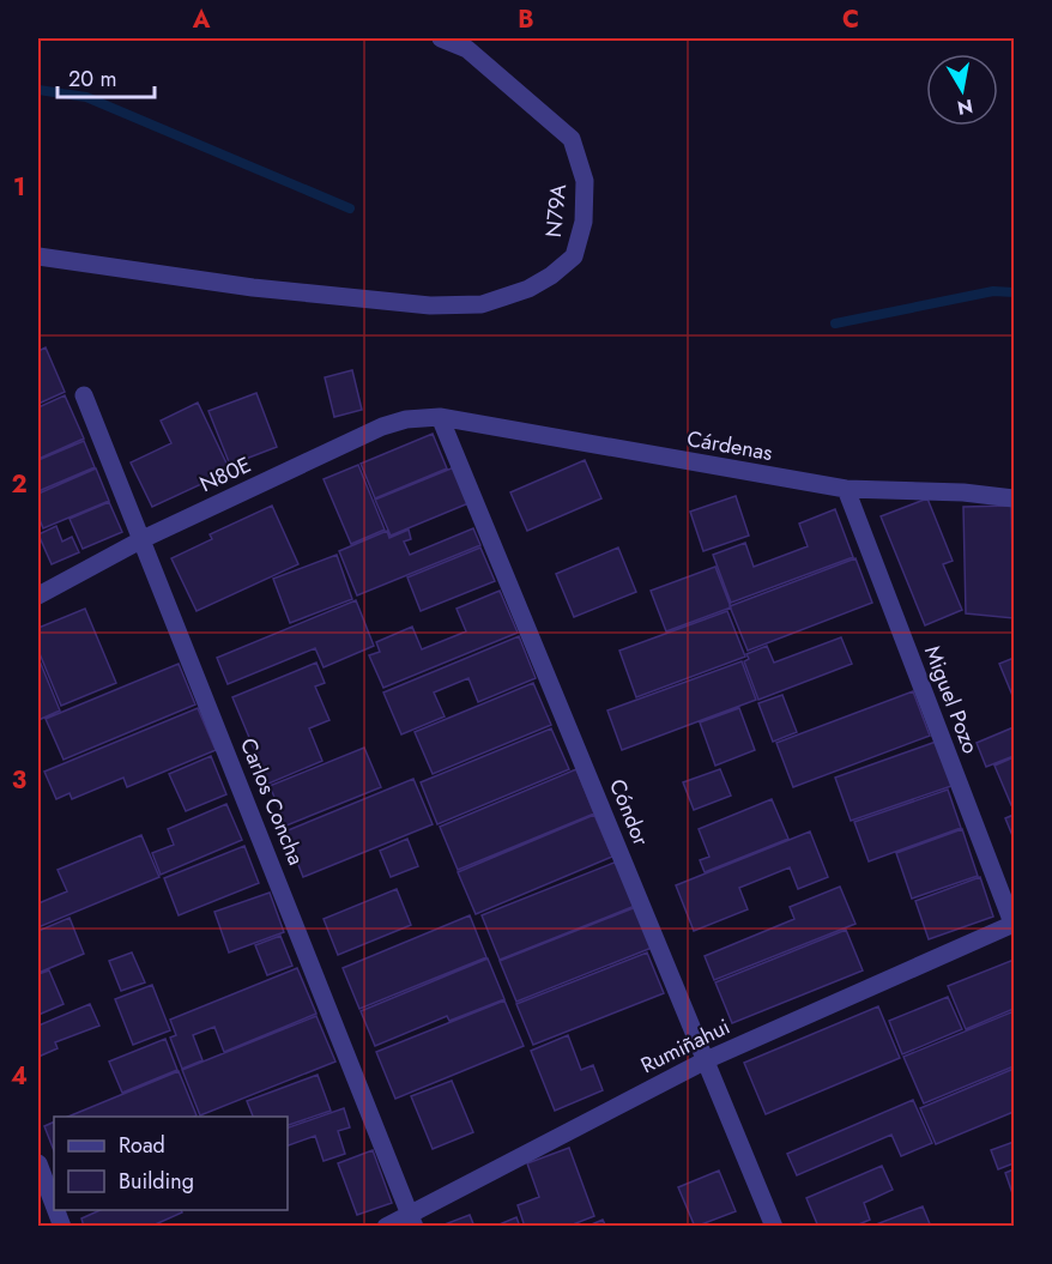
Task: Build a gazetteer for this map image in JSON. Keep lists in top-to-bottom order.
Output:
{
  "streets": {
    "street": [
      "N79A",
      "Cárdenas",
      "N80E",
      "Miguel Pozo",
      "Carlos Concha",
      "Cóndor",
      "Rumiñahui"
    ]
  },
  "crossings": [
    ["Cárdenas", "N80E"],
    ["Cárdenas", "Miguel Pozo"],
    ["Cárdenas", "Cóndor"],
    ["N80E", "Carlos Concha"],
    ["N80E", "Cóndor"],
    ["Miguel Pozo", "Rumiñahui"],
    ["Carlos Concha", "Rumiñahui"],
    ["Cóndor", "Rumiñahui"]
  ],
  "legend": ["Road", "Building"],
  "scale_bar": "20 m",
  "north": "bottom",
  "grid": {
    "columns": ["A", "B", "C"],
    "rows": [
      "1",
      "2",
      "3",
      "4"
    ]
  }
}
